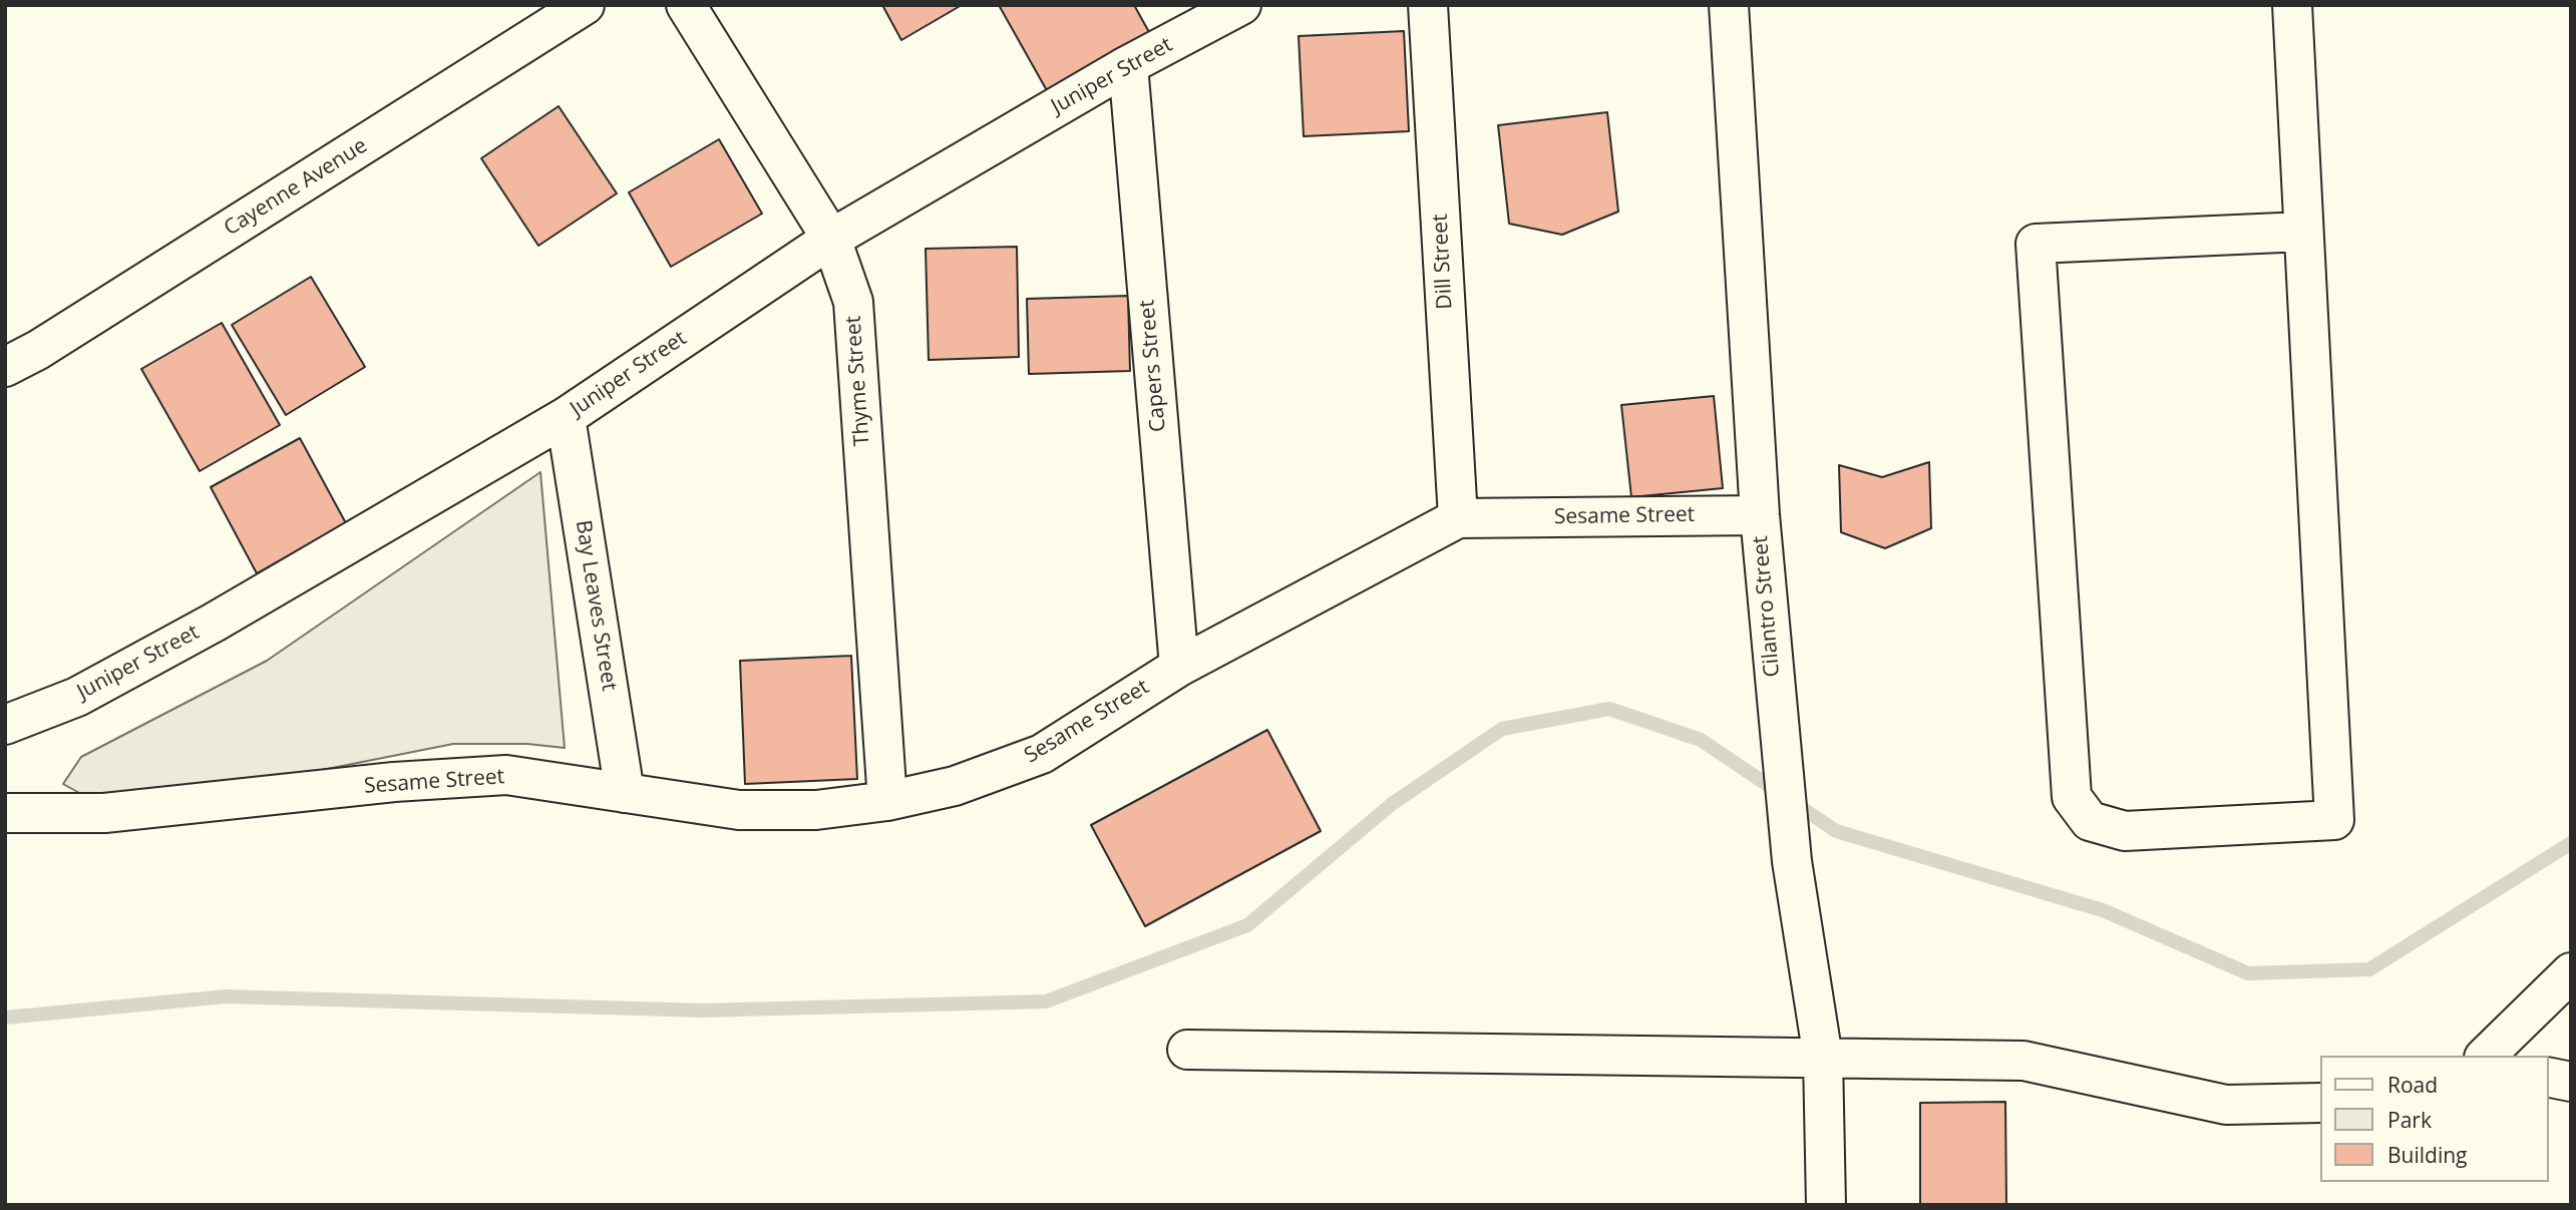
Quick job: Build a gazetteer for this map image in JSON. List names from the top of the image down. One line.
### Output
{"streets":{"street":["Juniper Street","Cayenne Avenue","Dill Street","Capers Street","Thyme Street","Sesame Street","Bay Leaves Street","Cilantro Street"]},"crossings":[["Juniper Street","Capers Street"],["Juniper Street","Thyme Street"],["Juniper Street","Bay Leaves Street"],["Dill Street","Sesame Street"],["Capers Street","Sesame Street"],["Thyme Street","Sesame Street"],["Sesame Street","Bay Leaves Street"],["Sesame Street","Cilantro Street"]],"legend":["Road","Park","Building"]}
